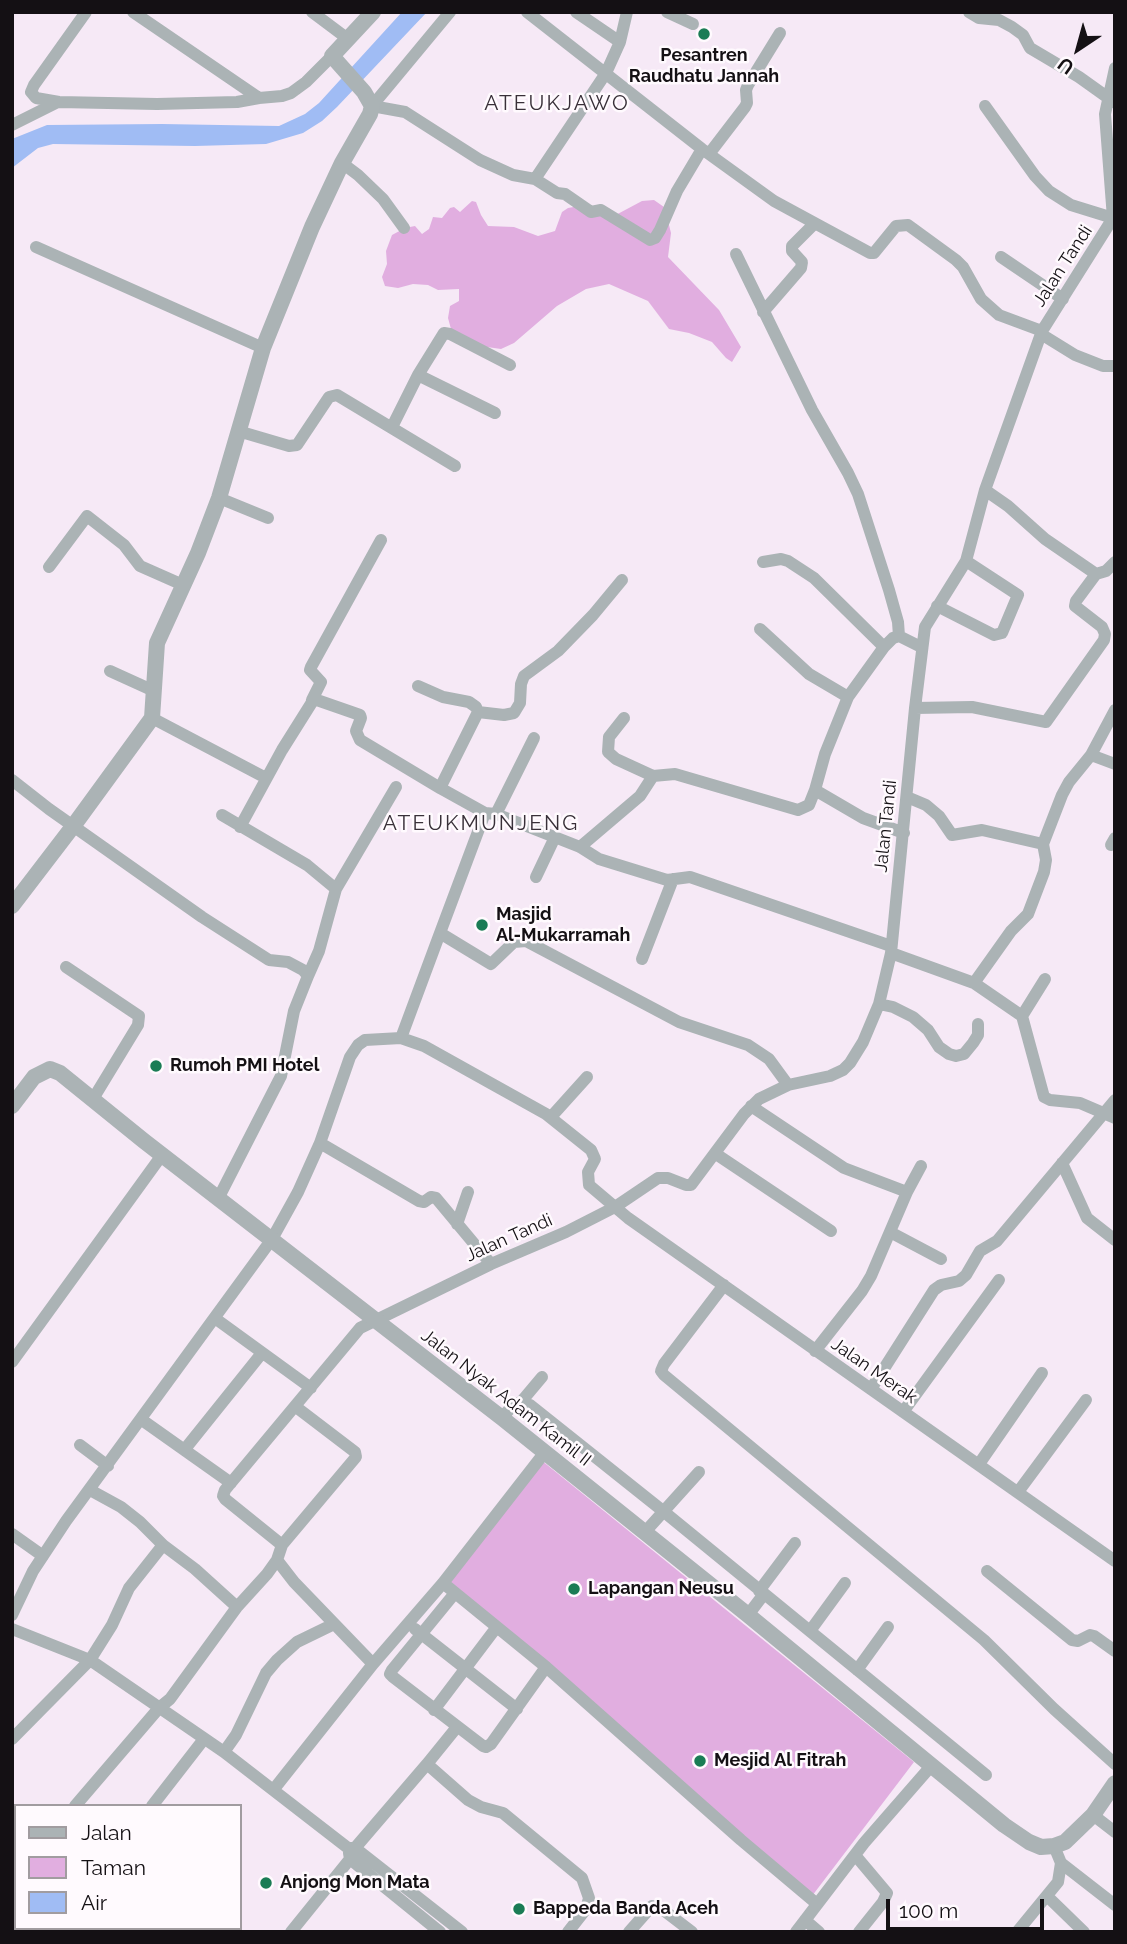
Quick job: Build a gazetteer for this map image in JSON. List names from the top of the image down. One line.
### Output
{"streets":{"street":["Jalan Tandi","Jalan Merak","Jalan Nyak Adam Kamil II"]},"crossings":[["Jalan Tandi","Jalan Merak"],["Jalan Tandi","Jalan Nyak Adam Kamil II"]],"districts":["ATEUKJAWO","ATEUKMUNJENG"],"places":["Pesantren Raudhatu Jannah","Masjid Al-Mukarramah","Rumoh PMI Hotel","Lapangan Neusu","Mesjid Al Fitrah","Anjong Mon Mata","Bappeda Banda Aceh"],"legend":["Jalan","Taman","Air"],"scale_bar":"100 m","north":"bottom left"}
